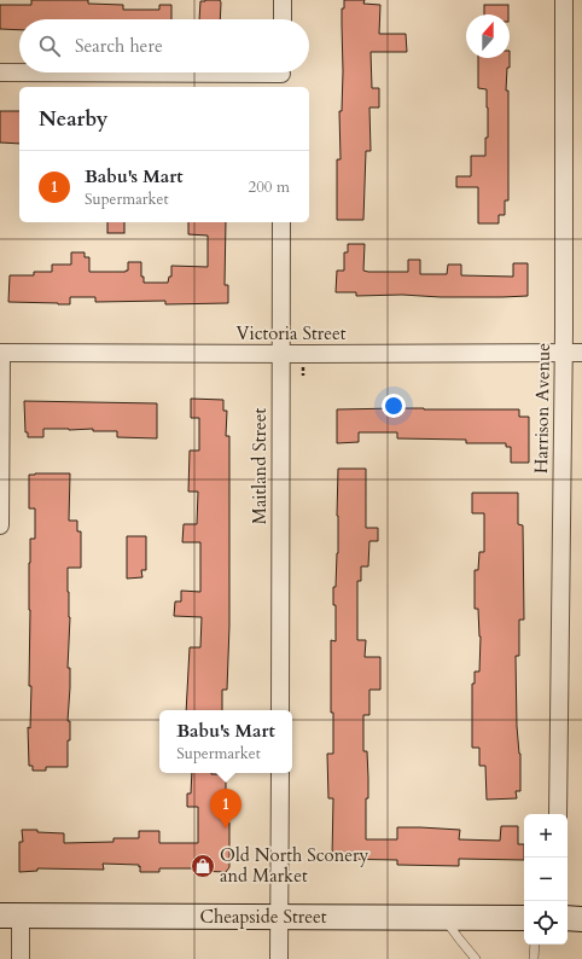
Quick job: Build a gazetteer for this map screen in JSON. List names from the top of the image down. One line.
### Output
{"streets":{"street":["Victoria Street","Harrison Avenue","Maitland Street","Cheapside Street"]},"crossings":[["Victoria Street","Harrison Avenue"],["Victoria Street","Maitland Street"]],"places":{"shop":["Old North Sconery and Market"]},"north":"top","page":{"search":"Search here","heading":"Nearby","list":[{"mark":"1","name":"Babu's Mart","note":"Supermarket","value":"200 m"}],"popup":["Babu's Mart","Supermarket"],"pins":"1","map_buttons":["+","−"]}}
